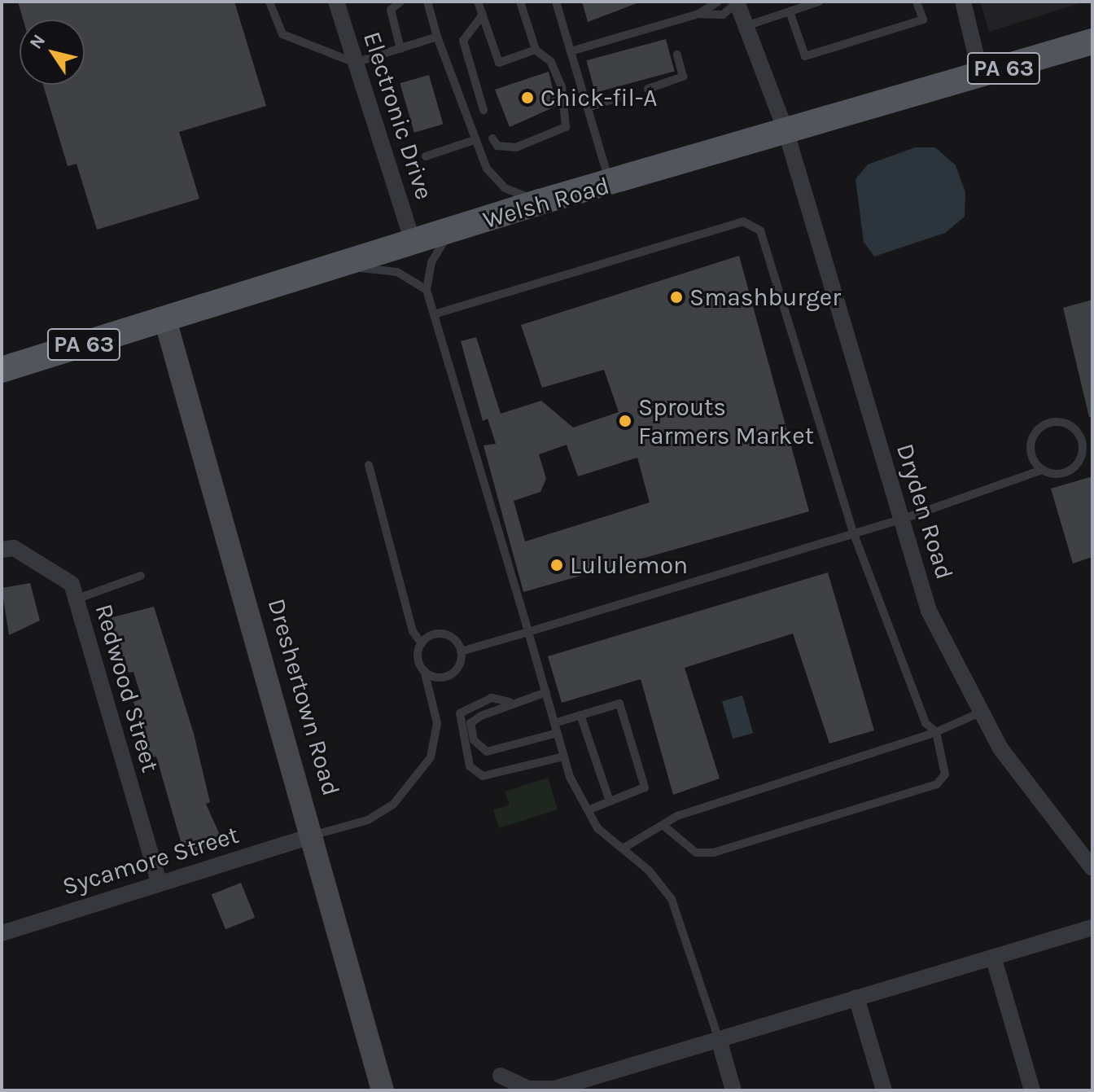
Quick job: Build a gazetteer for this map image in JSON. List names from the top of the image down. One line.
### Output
{"streets":{"main road":["PA 63","Welsh Road","Dreshertown Road"],"street":["Electronic Drive","Dryden Road","Redwood Street","Sycamore Street"]},"crossings":[["Electronic Drive","Welsh Road"],["Welsh Road","Dryden Road"],["Welsh Road","Dreshertown Road"],["Redwood Street","Sycamore Street"],["Dreshertown Road","Sycamore Street"]],"places":["Chick-fil-A","Smashburger","Sprouts Farmers Market","Lululemon"],"north":"top left"}
